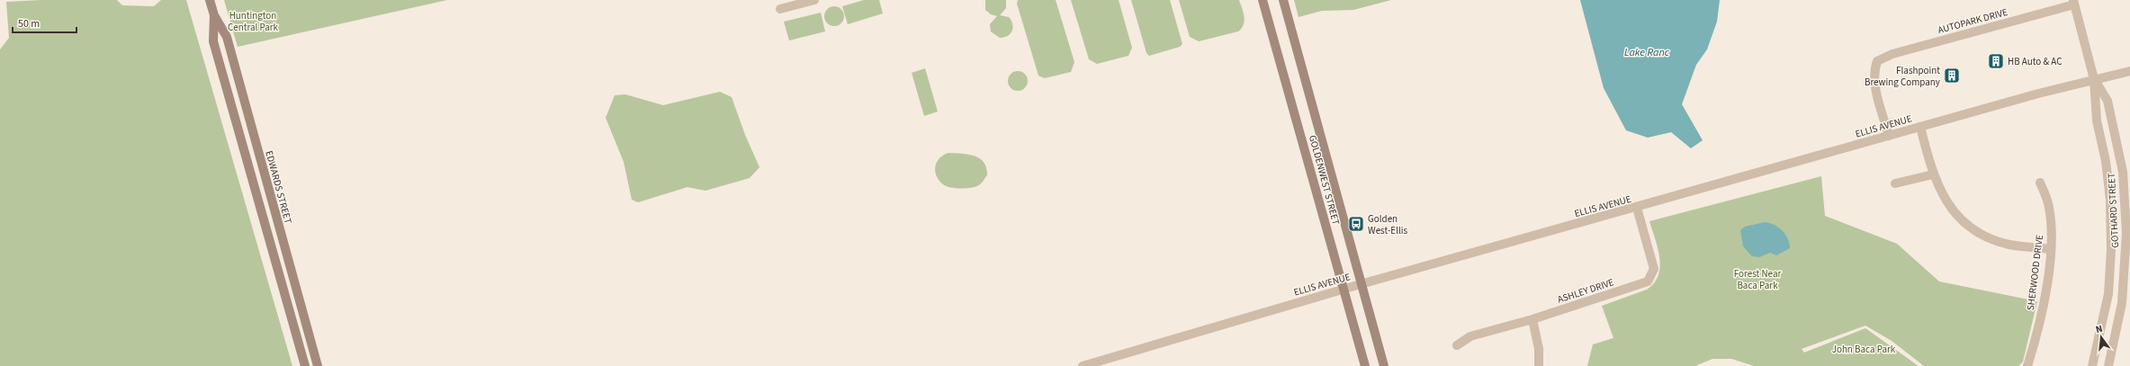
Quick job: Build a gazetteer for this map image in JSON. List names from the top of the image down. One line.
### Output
{"streets":{"main road":["GOLDENWEST STREET","EDWARDS STREET"],"street":["AUTOPARK DRIVE","ELLIS AVENUE","GOTHARD STREET","SHERWOOD DRIVE","ASHLEY DRIVE"]},"crossings":[["AUTOPARK DRIVE","ELLIS AVENUE"],["AUTOPARK DRIVE","GOTHARD STREET"],["ELLIS AVENUE","GOLDENWEST STREET"],["ELLIS AVENUE","GOTHARD STREET"],["ELLIS AVENUE","ASHLEY DRIVE"]],"water":["Lake Ranc"],"parks":["Huntington Central Park","Forest Near Baca Park","John Baca Park"],"places":{"building":["HB Auto & AC","Flashpoint Brewing Company"],"bus stop":["Golden West-Ellis"]},"scale_bar":"50 m","north":"top"}
